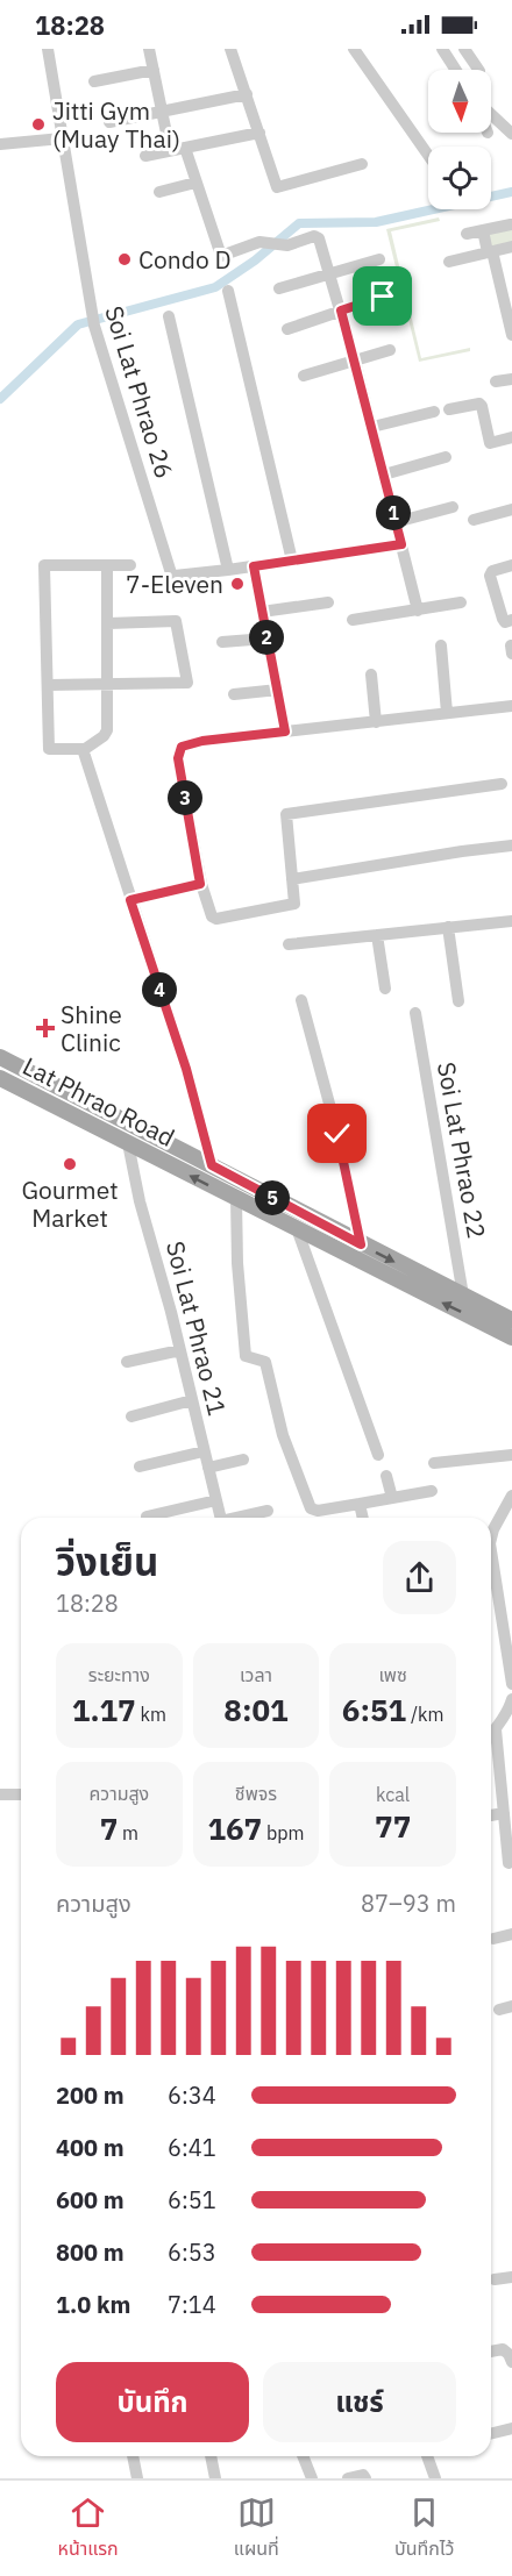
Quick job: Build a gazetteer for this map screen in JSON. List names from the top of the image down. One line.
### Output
{"streets":{"main road":["Lat Phrao Road"],"street":["Soi Lat Phrao 26","Soi Lat Phrao 22","Soi Lat Phrao 21"]},"crossings":[["Lat Phrao Road","Soi Lat Phrao 22"],["Lat Phrao Road","Soi Lat Phrao 21"]],"places":{"other":["Jitti Gym (Muay Thai)","Condo D","7-Eleven","Gourmet Market"],"health":["Shine Clinic"]},"north":"bottom","page":{"status":"18:28","pins":["1","2","3","4","5"],"heading":["วิ่งเย็น","18:28"],"stats":[["ระยะทาง","1.17 km"],["เวลา","8:01"],["เพซ","6:51 /km"],["ความสูง","7 m"],["ชีพจร","167 bpm"],["kcal","77"]],"chart":["ความสูง","87–93 m"],"list":[{"name":"200 m","note":"6:34"},{"name":"400 m","note":"6:41"},{"name":"600 m","note":"6:51"},{"name":"800 m","note":"6:53"},{"name":"1.0 km","note":"7:14"}],"buttons":["บันทึก","แชร์"],"tabs":["หน้าแรก","แผนที่","บันทึกไว้"]}}
